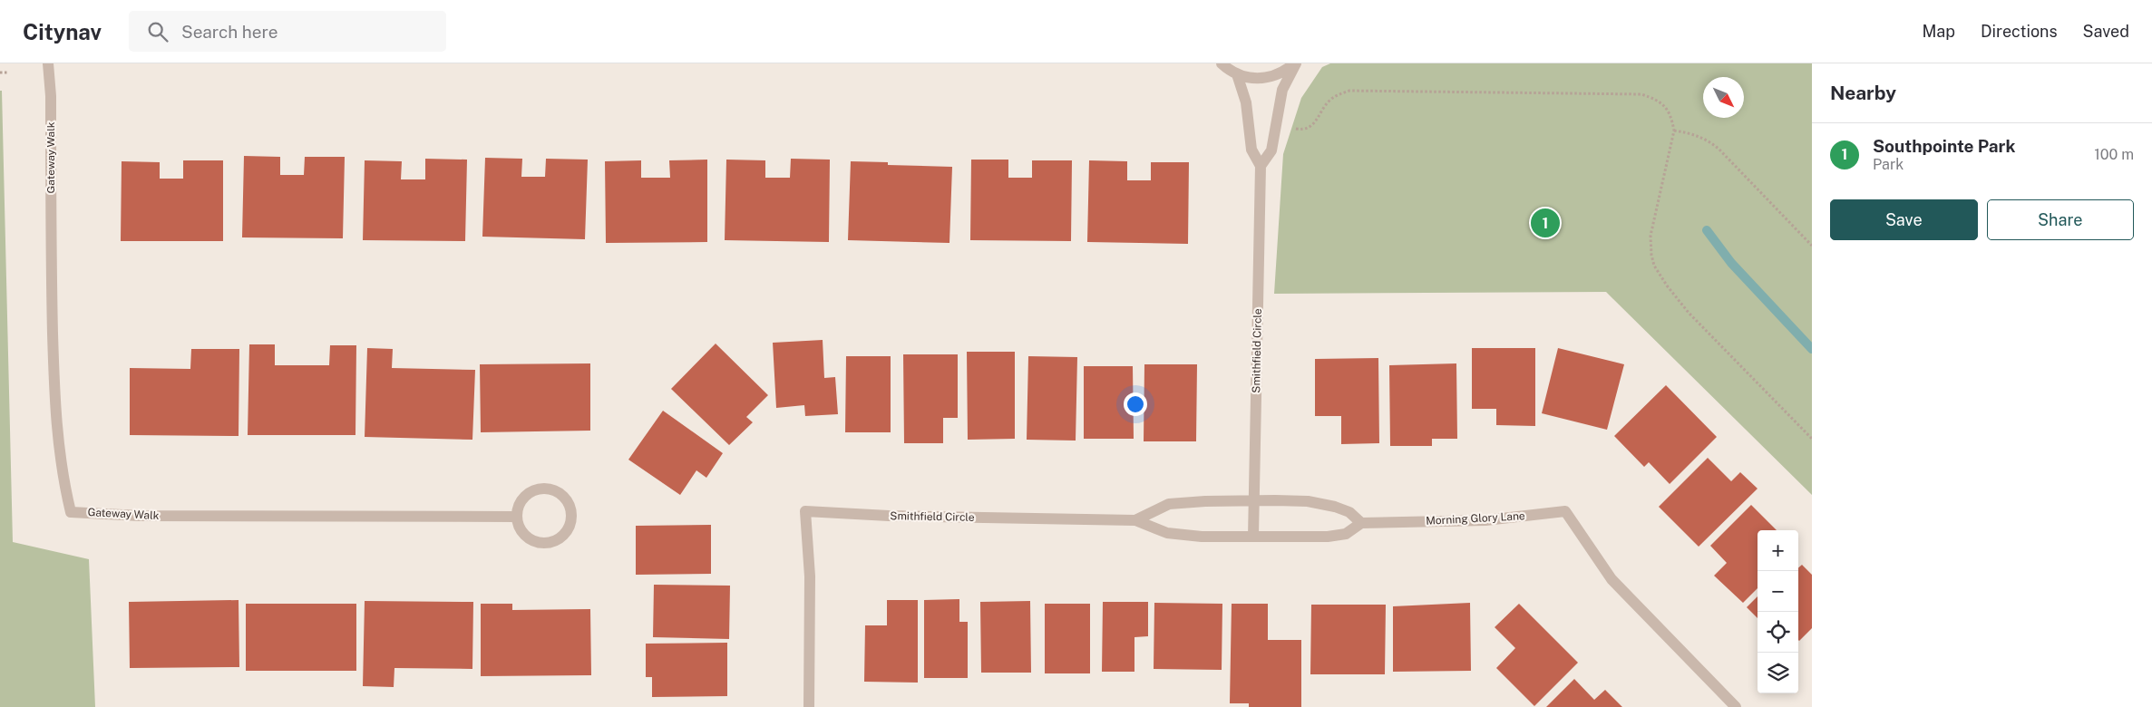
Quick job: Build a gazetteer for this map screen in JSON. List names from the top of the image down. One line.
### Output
{"streets":{"street":["Gateway Walk","Smithfield Circle","Morning Glory Lane"]},"crossings":[["Smithfield Circle","Morning Glory Lane"]],"north":"bottom right","page":{"header":"Citynav","search":"Search here","nav":["Map","Directions","Saved"],"heading":"Nearby","list":[{"mark":"1","name":"Southpointe Park","note":"Park","value":"100 m"}],"buttons":["Save","Share"],"pins":"1","map_buttons":["+","−"]}}
